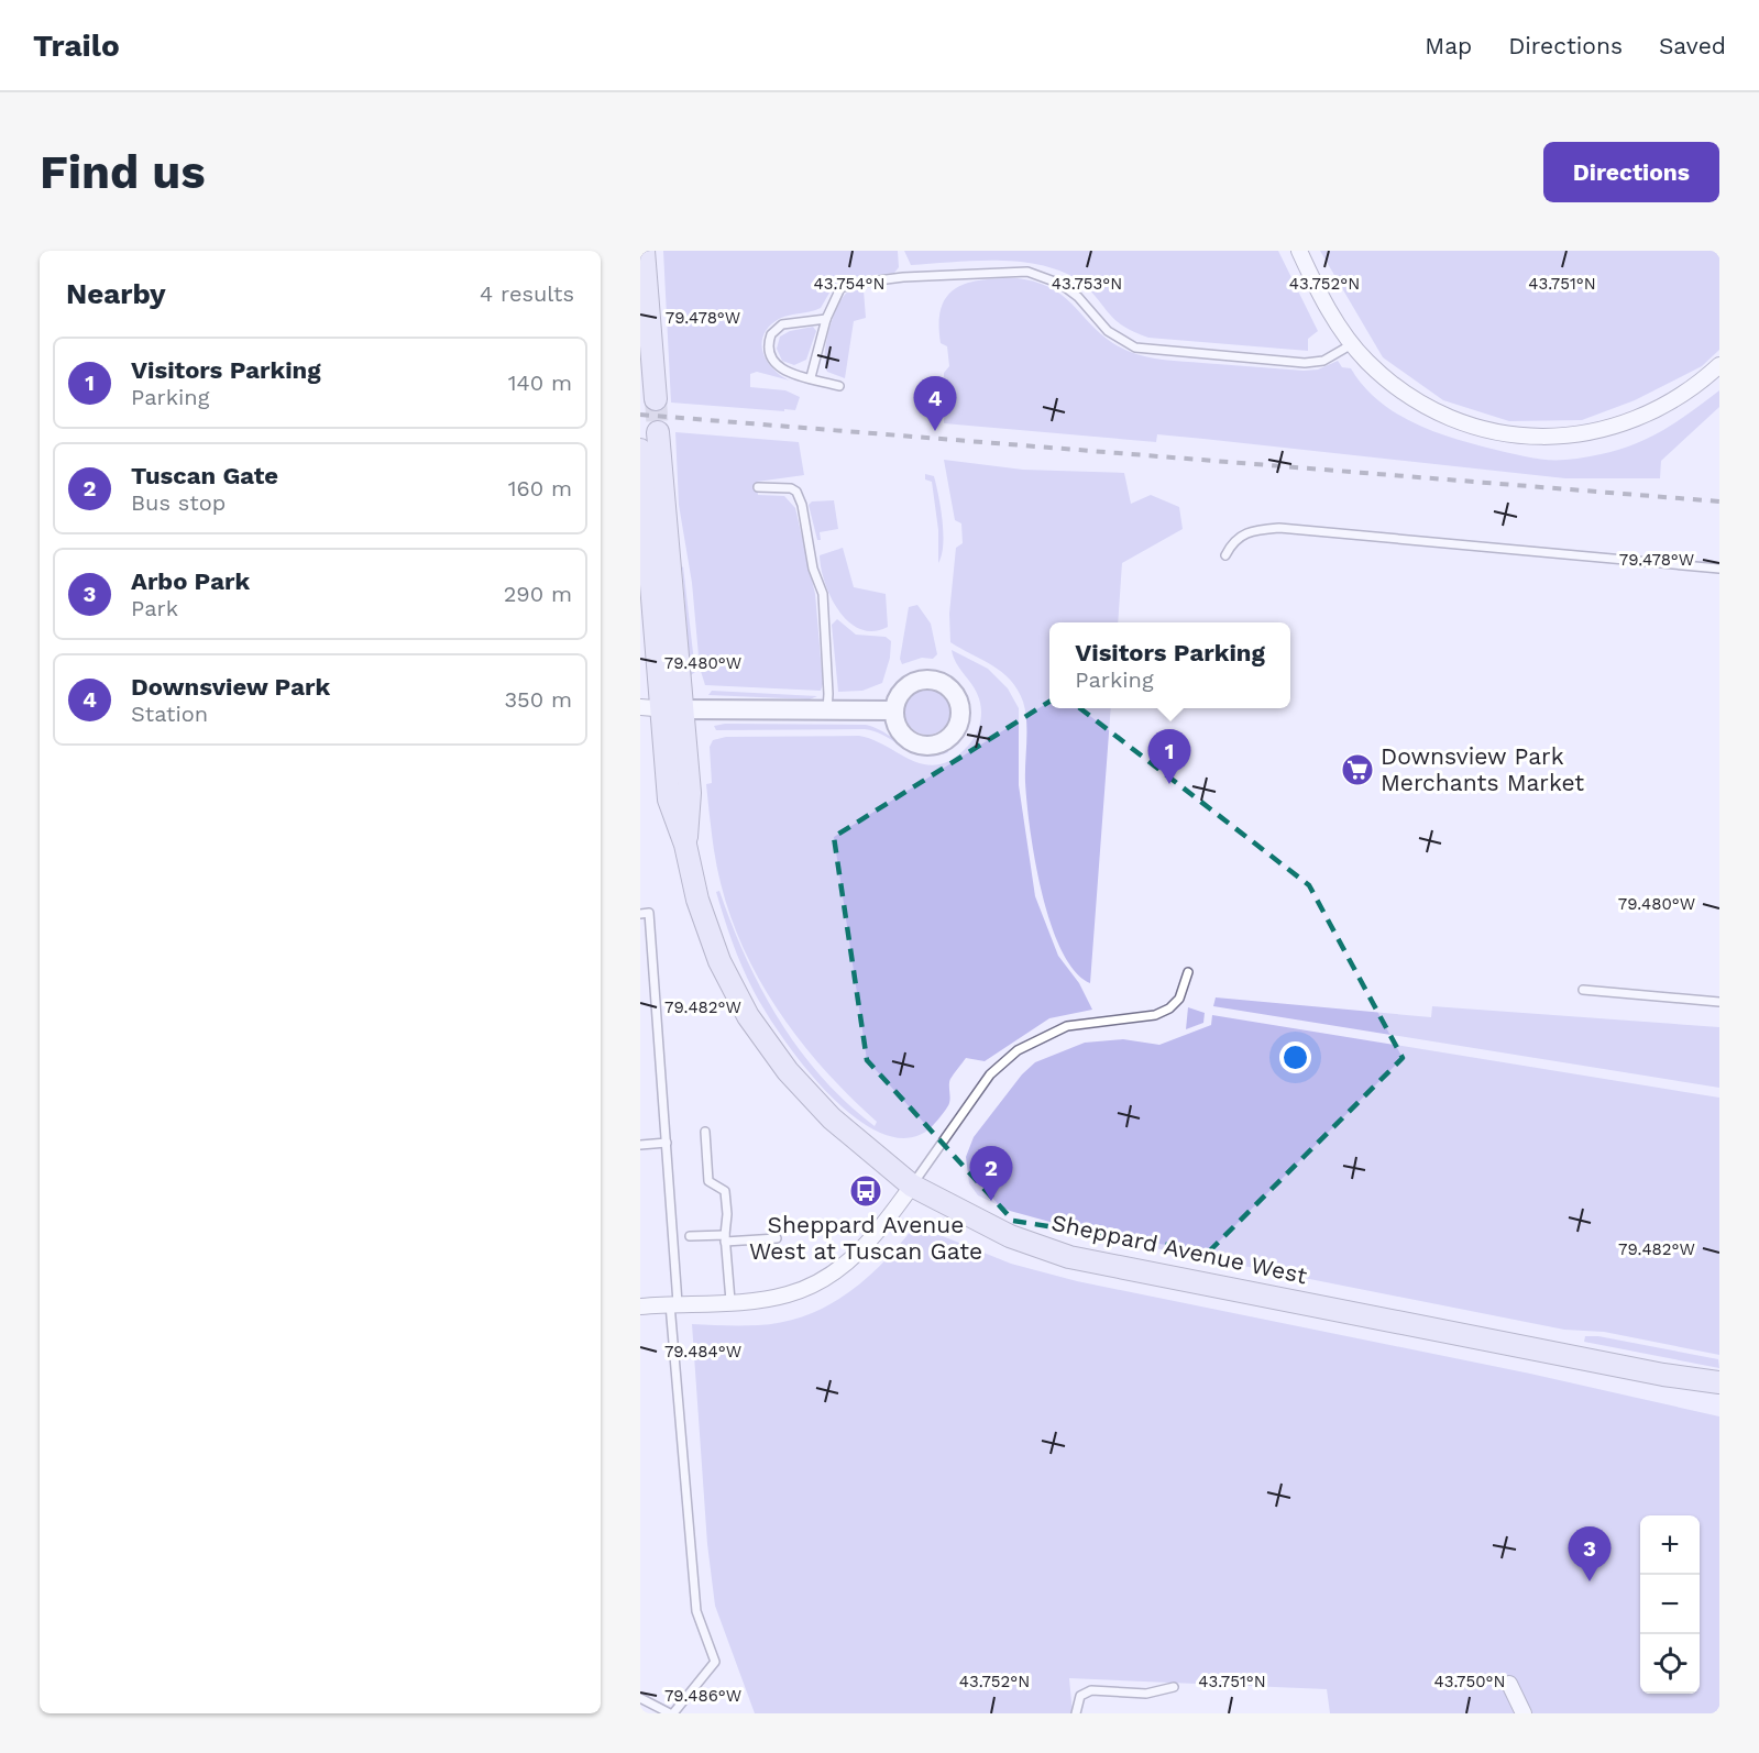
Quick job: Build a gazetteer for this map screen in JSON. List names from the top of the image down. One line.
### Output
{"streets":{"main road":["Sheppard Avenue West"]},"places":{"supermarket":["Downsview Park Merchants Market"],"bus stop":["Sheppard Avenue West at Tuscan Gate"]},"page":{"header":"Trailo","nav":["Map","Directions","Saved"],"buttons":"Directions","title":"Find us","heading":["Nearby","4 results"],"list":[{"mark":"1","name":"Visitors Parking","note":"Parking","value":"140 m"},{"mark":"2","name":"Tuscan Gate","note":"Bus stop","value":"160 m"},{"mark":"3","name":"Arbo Park","note":"Park","value":"290 m"},{"mark":"4","name":"Downsview Park","note":"Station","value":"350 m"}],"pins":["4","1","2","3"],"popup":["Visitors Parking","Parking"],"map_buttons":["+","−"]},"coordinates":["43.754°N","43.753°N","43.752°N","43.751°N","79.478°W","79.480°W","79.482°W","79.484°W","43.750°N","79.486°W"]}
